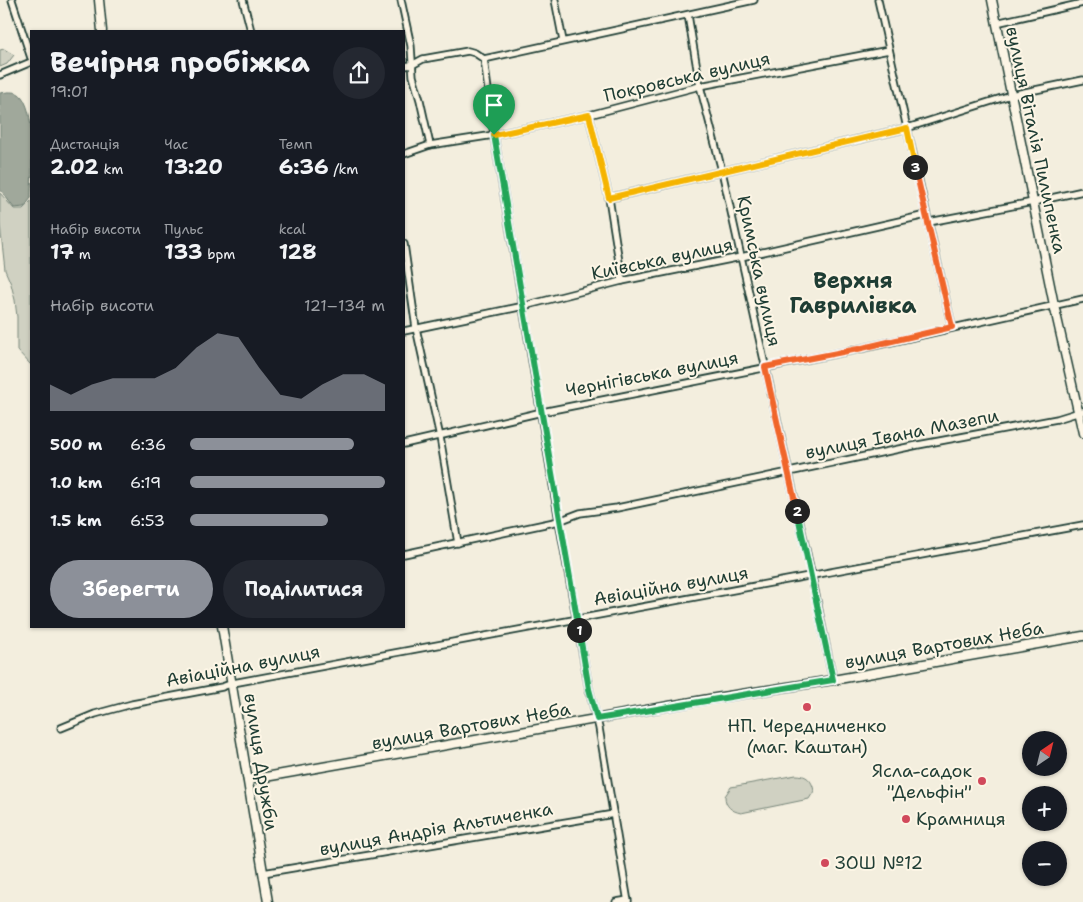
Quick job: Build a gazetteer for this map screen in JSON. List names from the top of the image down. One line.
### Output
{"streets":{"street":["Покровська вулиця","вулиця Віталія Пилипенка","Київська вулиця","Кримська вулиця","Чернігівська вулиця","вулиця Івана Мазепи","Авіаційна вулиця","вулиця Вартових Неба","вулиця Дружби","вулиця Андрія Альтиченка"]},"crossings":[["Покровська вулиця","Кримська вулиця"],["вулиця Віталія Пилипенка","Чернігівська вулиця"],["вулиця Віталія Пилипенка","вулиця Івана Мазепи"],["Київська вулиця","Кримська вулиця"],["Кримська вулиця","Чернігівська вулиця"],["Кримська вулиця","вулиця Івана Мазепи"],["Кримська вулиця","Авіаційна вулиця"],["Кримська вулиця","вулиця Вартових Неба"],["Авіаційна вулиця","вулиця Дружби"],["вулиця Вартових Неба","вулиця Дружби"],["вулиця Дружби","вулиця Андрія Альтиченка"]],"districts":["Верхня Гаврилівка"],"places":["НП. Чередниченко (маг. Каштан)","Ясла-садок \"Дельфін\"","Крамниця","ЗОШ №12"],"north":"top right","page":{"heading":["Вечірня пробіжка","19:01"],"stats":[["Дистанція","2.02 km"],["Час","13:20"],["Темп","6:36 /km"],["Набір висоти","17 m"],["Пульс","133 bpm"],["kcal","128"]],"pins":["3","2","1"],"chart":["Набір висоти","121–134 m"],"list":[{"name":"500 m","note":"6:36"},{"name":"1.0 km","note":"6:19"},{"name":"1.5 km","note":"6:53"}],"buttons":["Зберегти","Поділитися"],"map_buttons":["+","−"]}}
